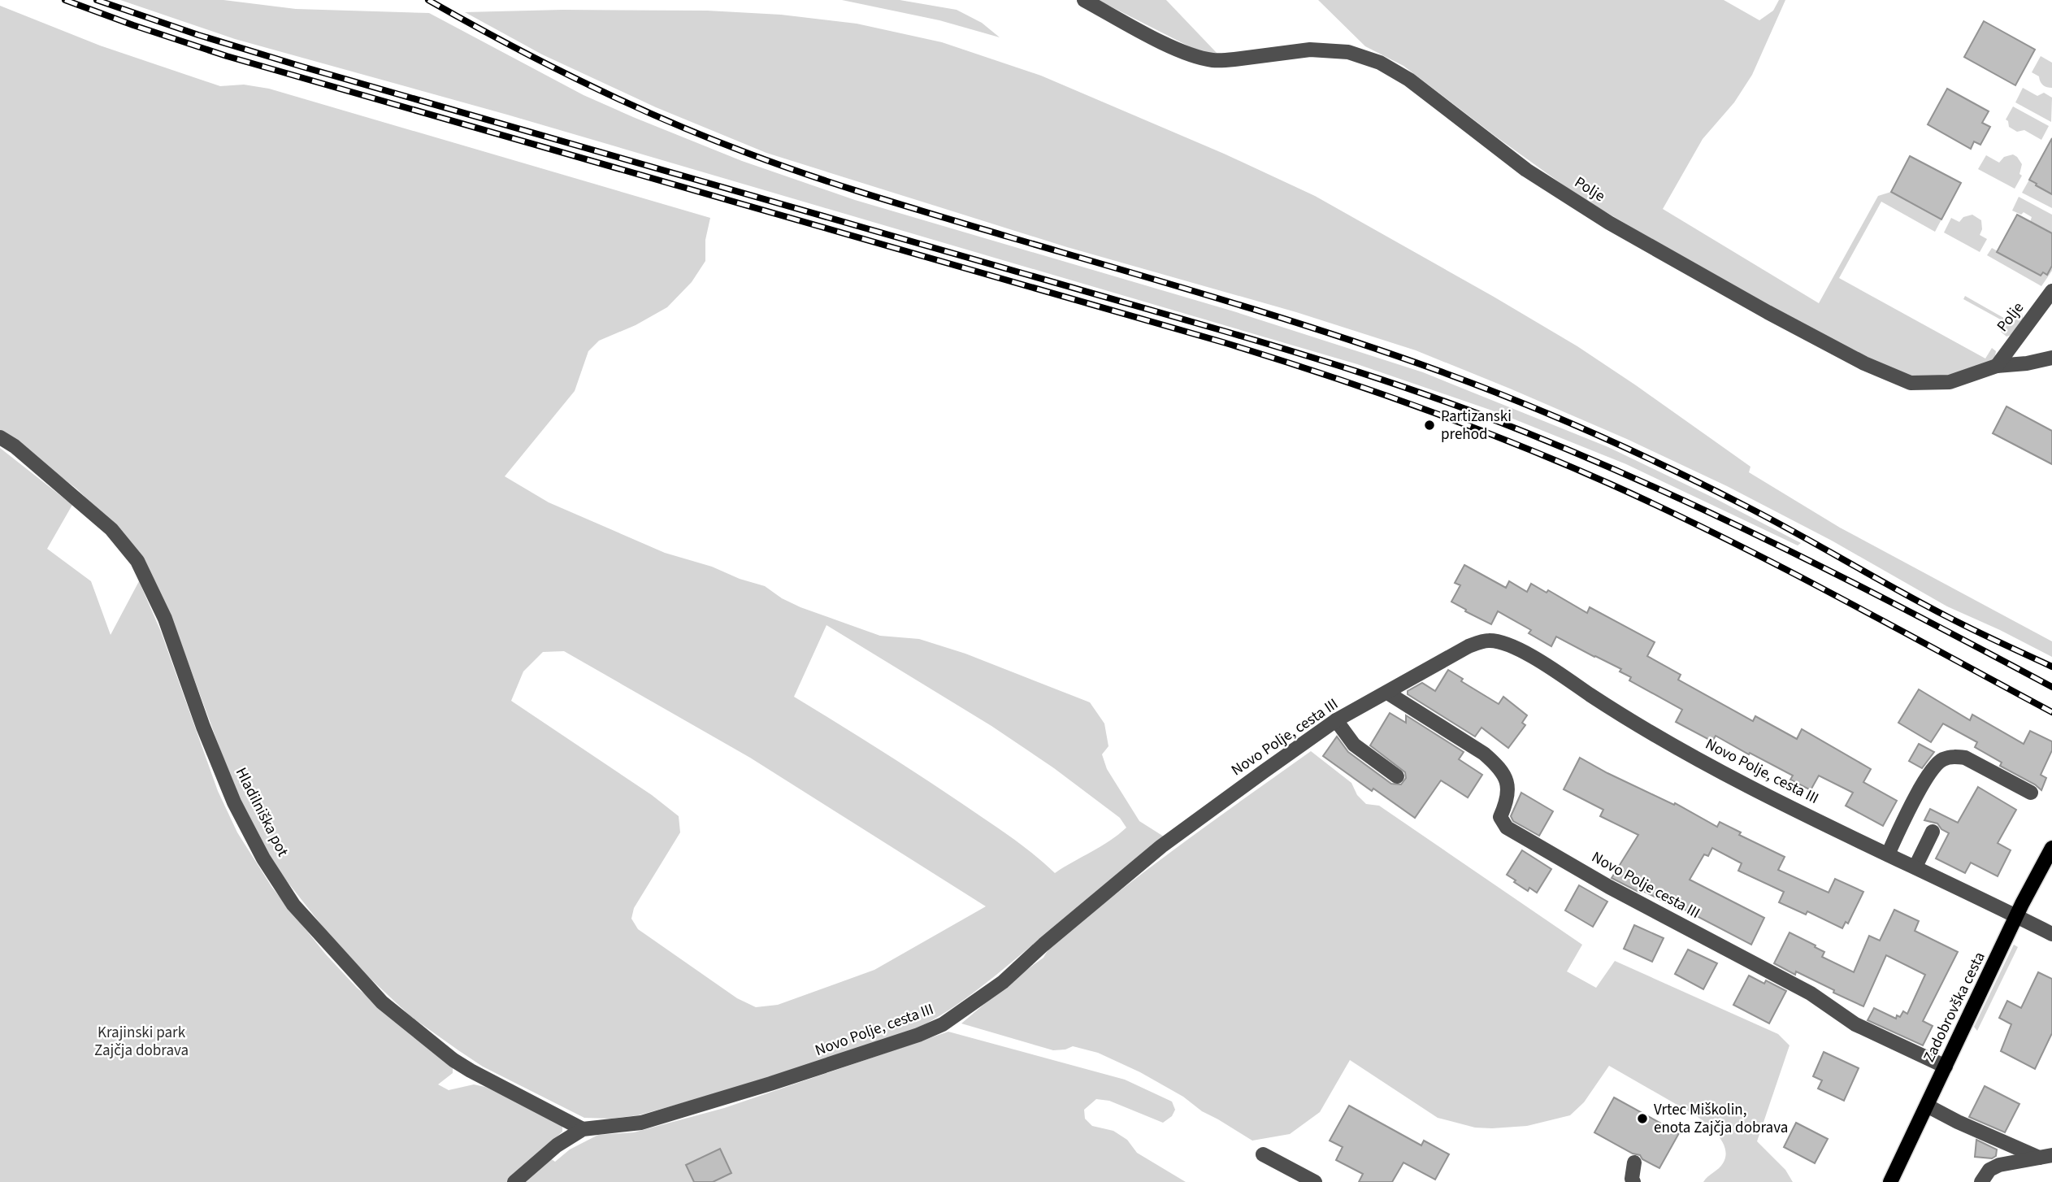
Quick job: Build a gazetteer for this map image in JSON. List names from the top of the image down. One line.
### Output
{"streets":{"main road":["Zadobrovška cesta"],"street":["Polje","Novo Polje, cesta III","Hladilniška pot","Novo Polje cesta III"]},"crossings":[["Novo Polje, cesta III","Hladilniška pot"],["Novo Polje, cesta III","Novo Polje cesta III"],["Novo Polje, cesta III","Zadobrovška cesta"],["Novo Polje cesta III","Zadobrovška cesta"]],"parks":["Krajinski park Zajčja dobrava"],"places":["Partizanski prehod","Vrtec Miškolin, enota Zajčja dobrava"]}
